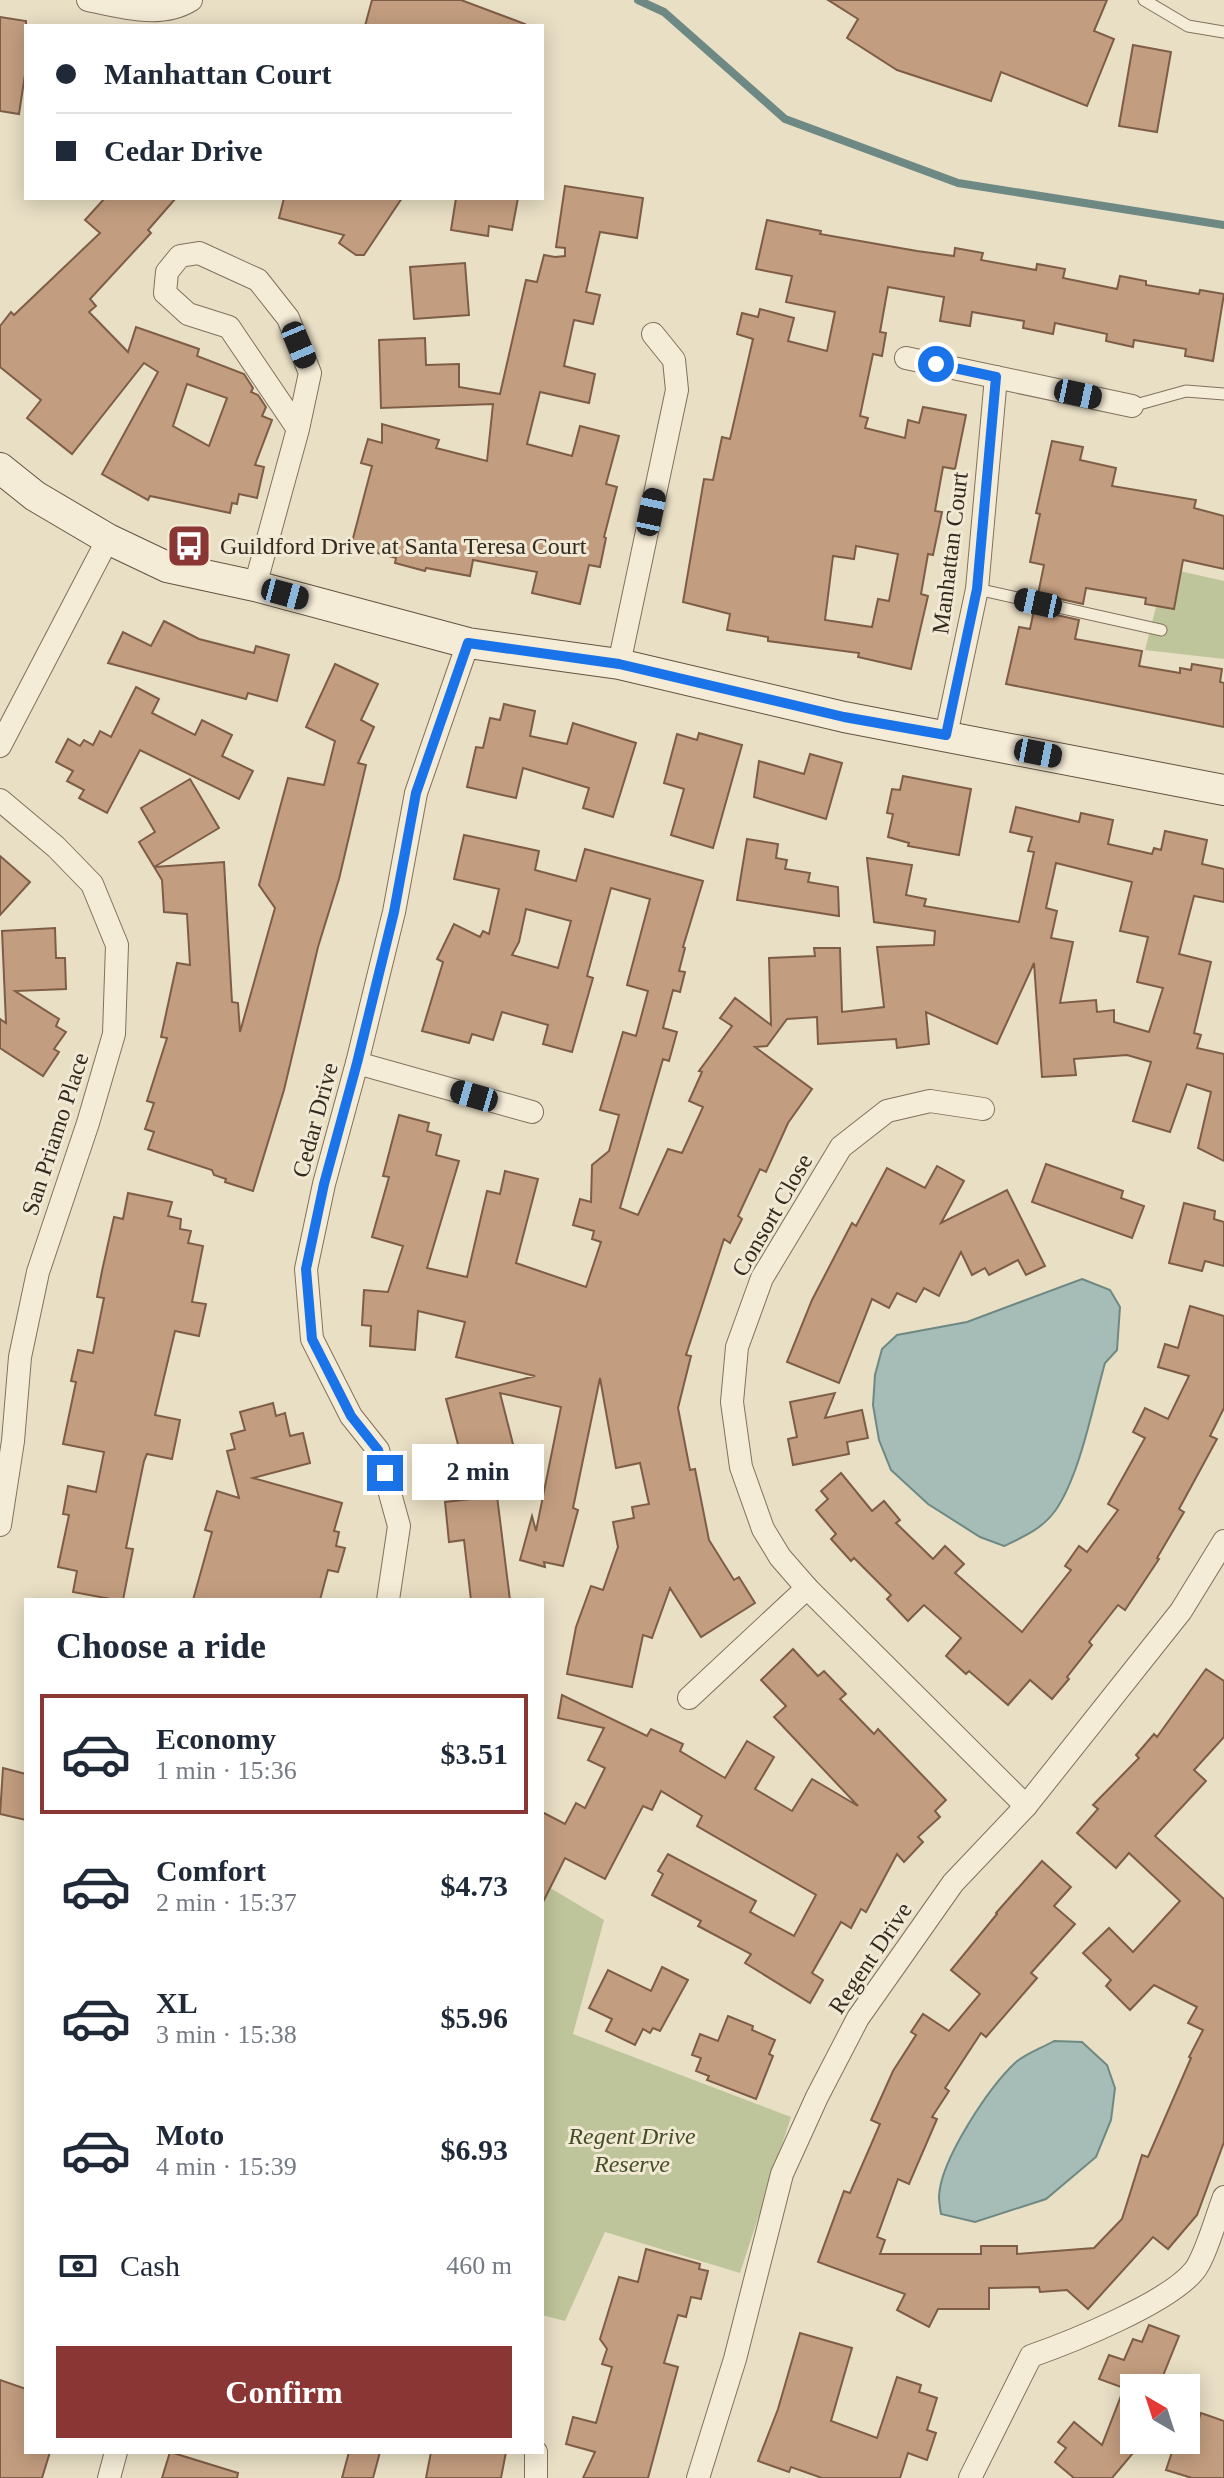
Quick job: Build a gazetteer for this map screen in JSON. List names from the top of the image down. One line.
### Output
{"streets":{"street":["Manhattan Court","Cedar Drive","San Priamo Place","Consort Close","Regent Drive"]},"crossings":[["Consort Close","Regent Drive"]],"parks":["Regent Drive Reserve"],"places":{"bus stop":["Guildford Drive at Santa Teresa Court"]},"north":"top left","page":{"banner":["Manhattan Court","Cedar Drive"],"bubble":"2 min","heading":"Choose a ride","list":[{"name":"Economy","note":"1 min · 15:36","value":"$3.51"},{"name":"Comfort","note":"2 min · 15:37","value":"$4.73"},{"name":"XL","note":"3 min · 15:38","value":"$5.96"},{"name":"Moto","note":"4 min · 15:39","value":"$6.93"}],"pay":["Cash","460 m"],"buttons":"Confirm"}}
